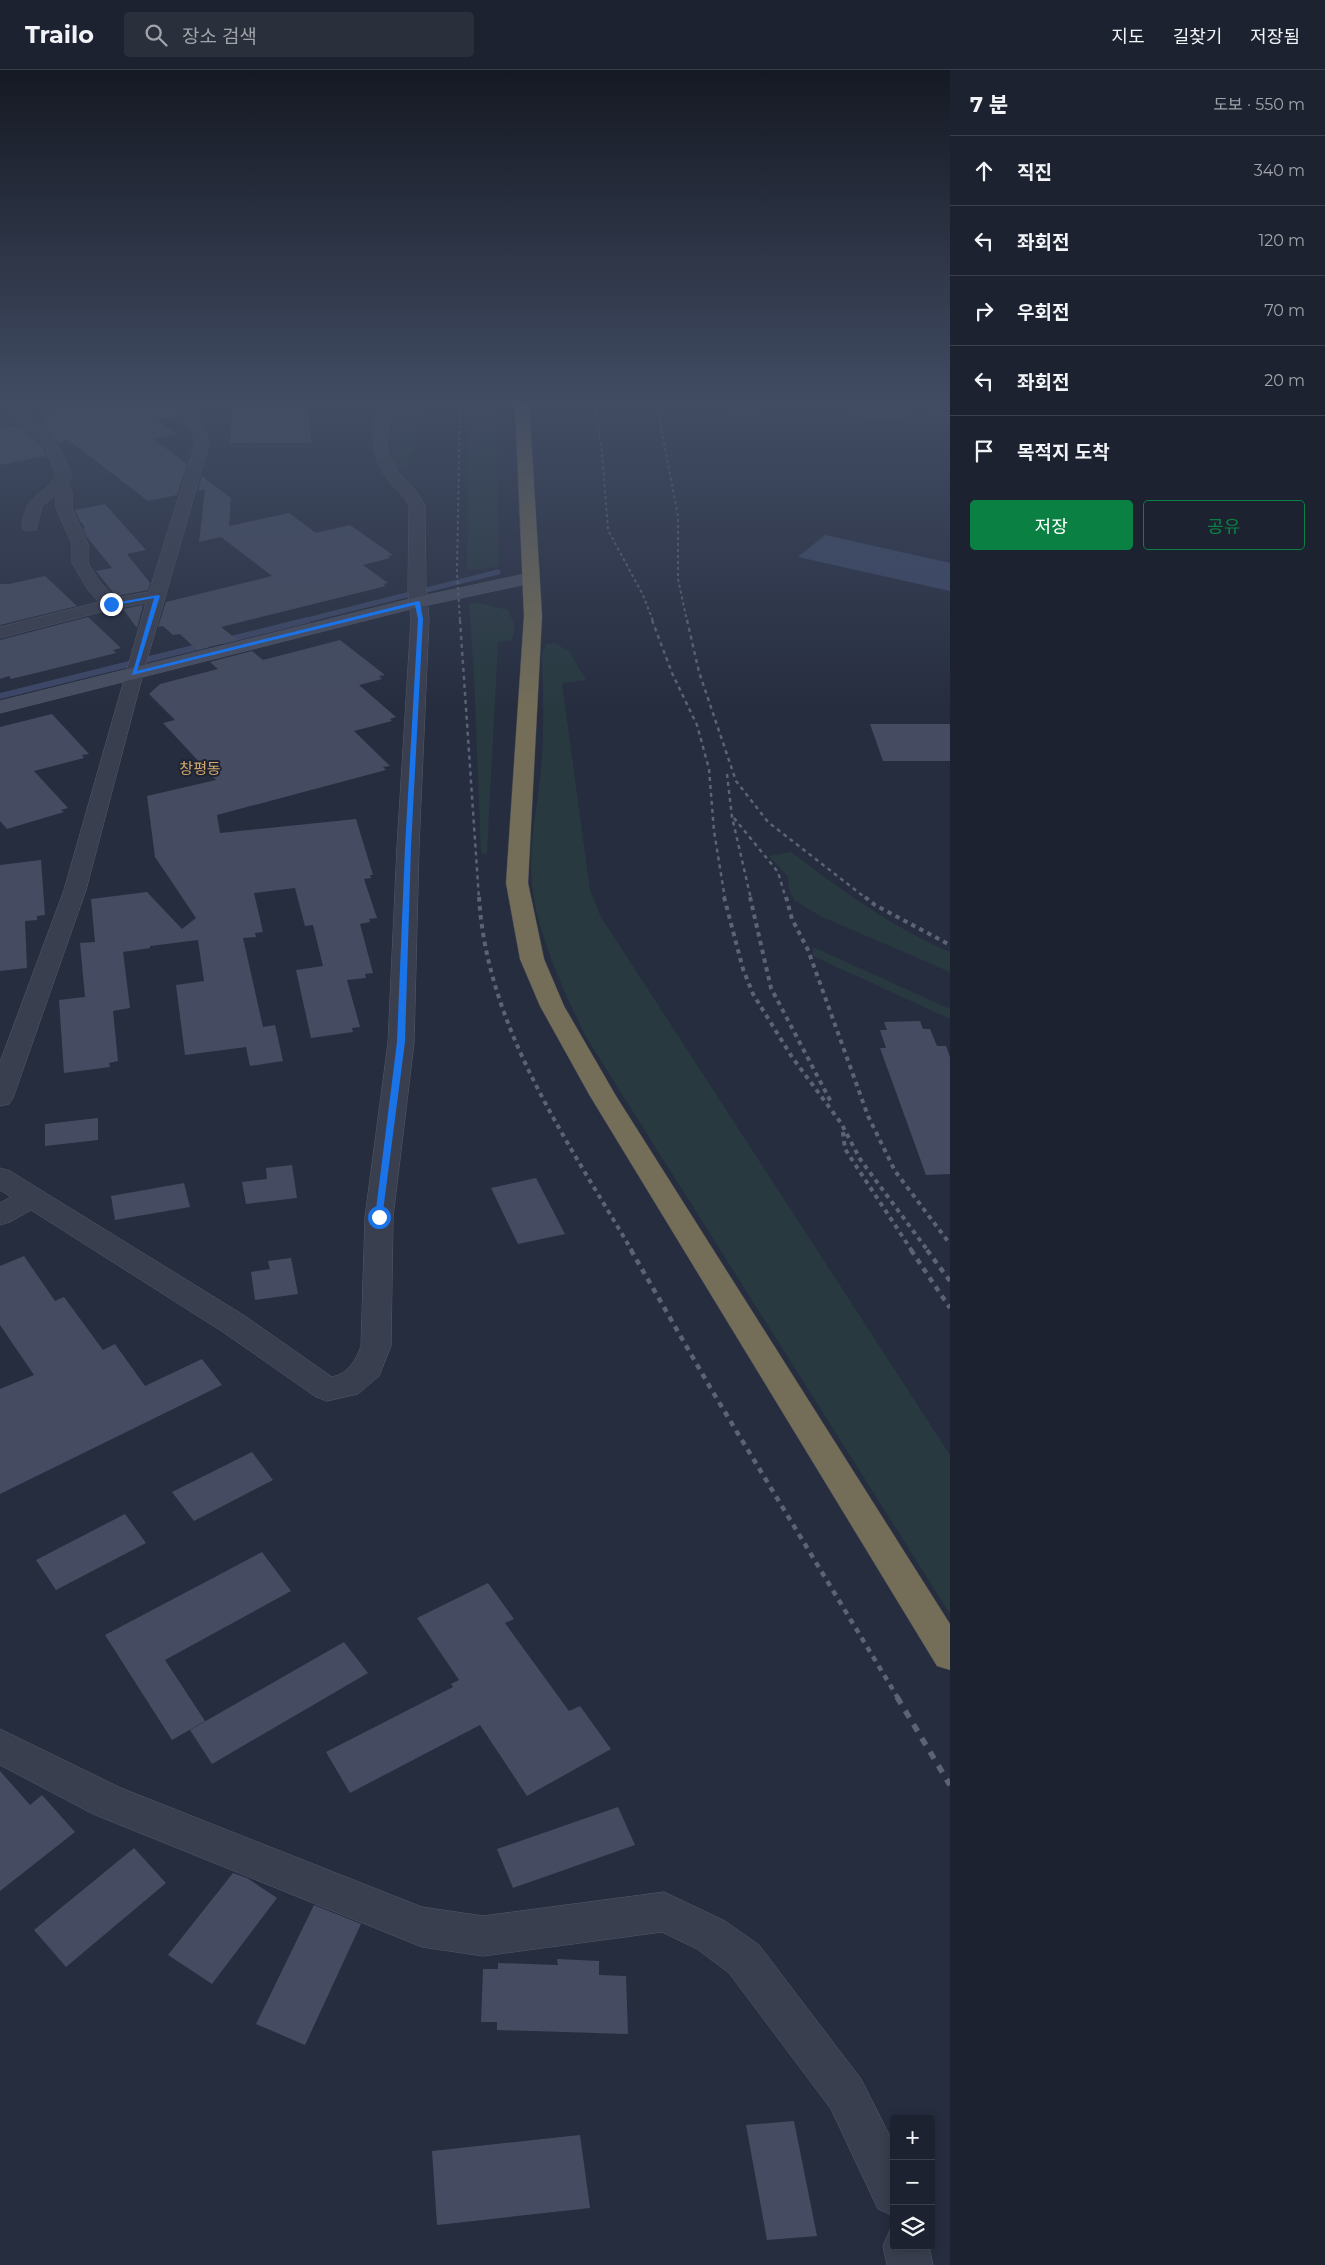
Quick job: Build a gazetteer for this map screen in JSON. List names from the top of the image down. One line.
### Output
{"districts":["창평동"],"page":{"header":"Trailo","search":"장소 검색","nav":["지도","길찾기","저장됨"],"heading":["7 분","도보 · 550 m"],"list":[["직진","340 m"],["좌회전","120 m"],["우회전","70 m"],["좌회전","20 m"],"목적지 도착"],"buttons":["저장","공유"],"map_buttons":["+","−"]}}
